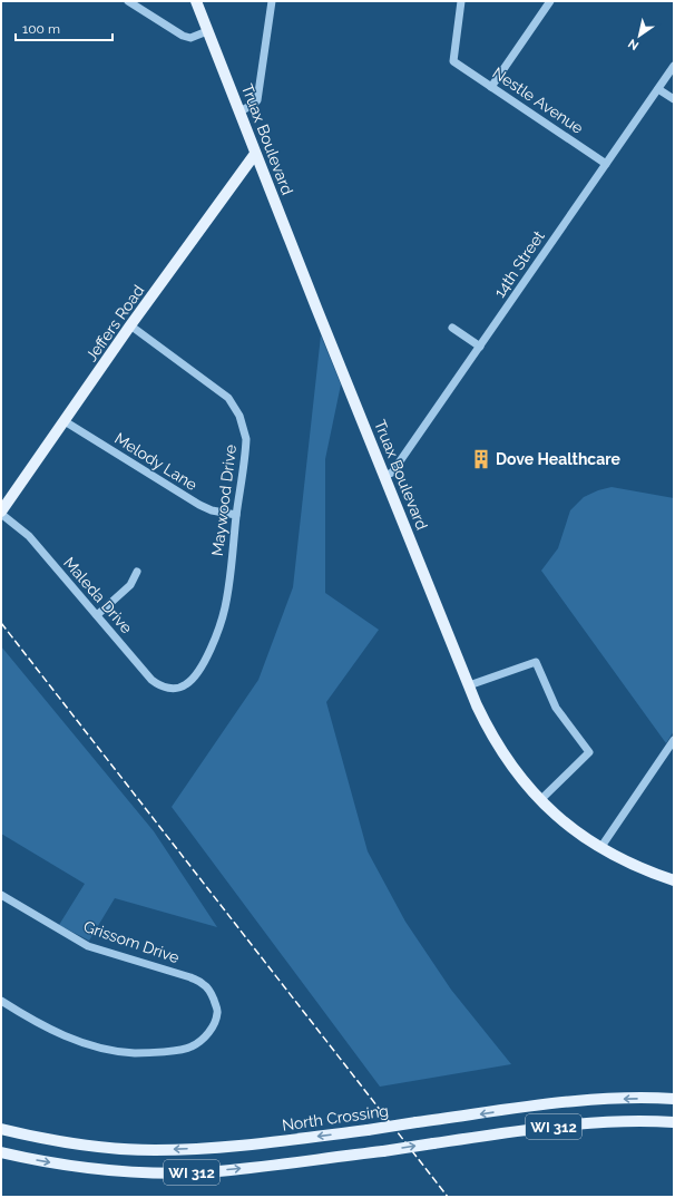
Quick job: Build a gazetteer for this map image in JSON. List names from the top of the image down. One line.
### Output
{"streets":{"main road":["Truax Boulevard","Jeffers Road","North Crossing","WI 312"],"street":["Nestle Avenue","14th Street","Melody Lane","Maywood Drive","Maleda Drive","Grissom Drive"]},"crossings":[["Nestle Avenue","14th Street"],["Truax Boulevard","14th Street"],["Truax Boulevard","Jeffers Road"],["Jeffers Road","Melody Lane"],["Jeffers Road","Maywood Drive"],["Jeffers Road","Maleda Drive"],["Melody Lane","Maywood Drive"],["Maywood Drive","Maleda Drive"]],"places":{"building":["Dove Healthcare"]},"scale_bar":"100 m","north":"bottom left"}
